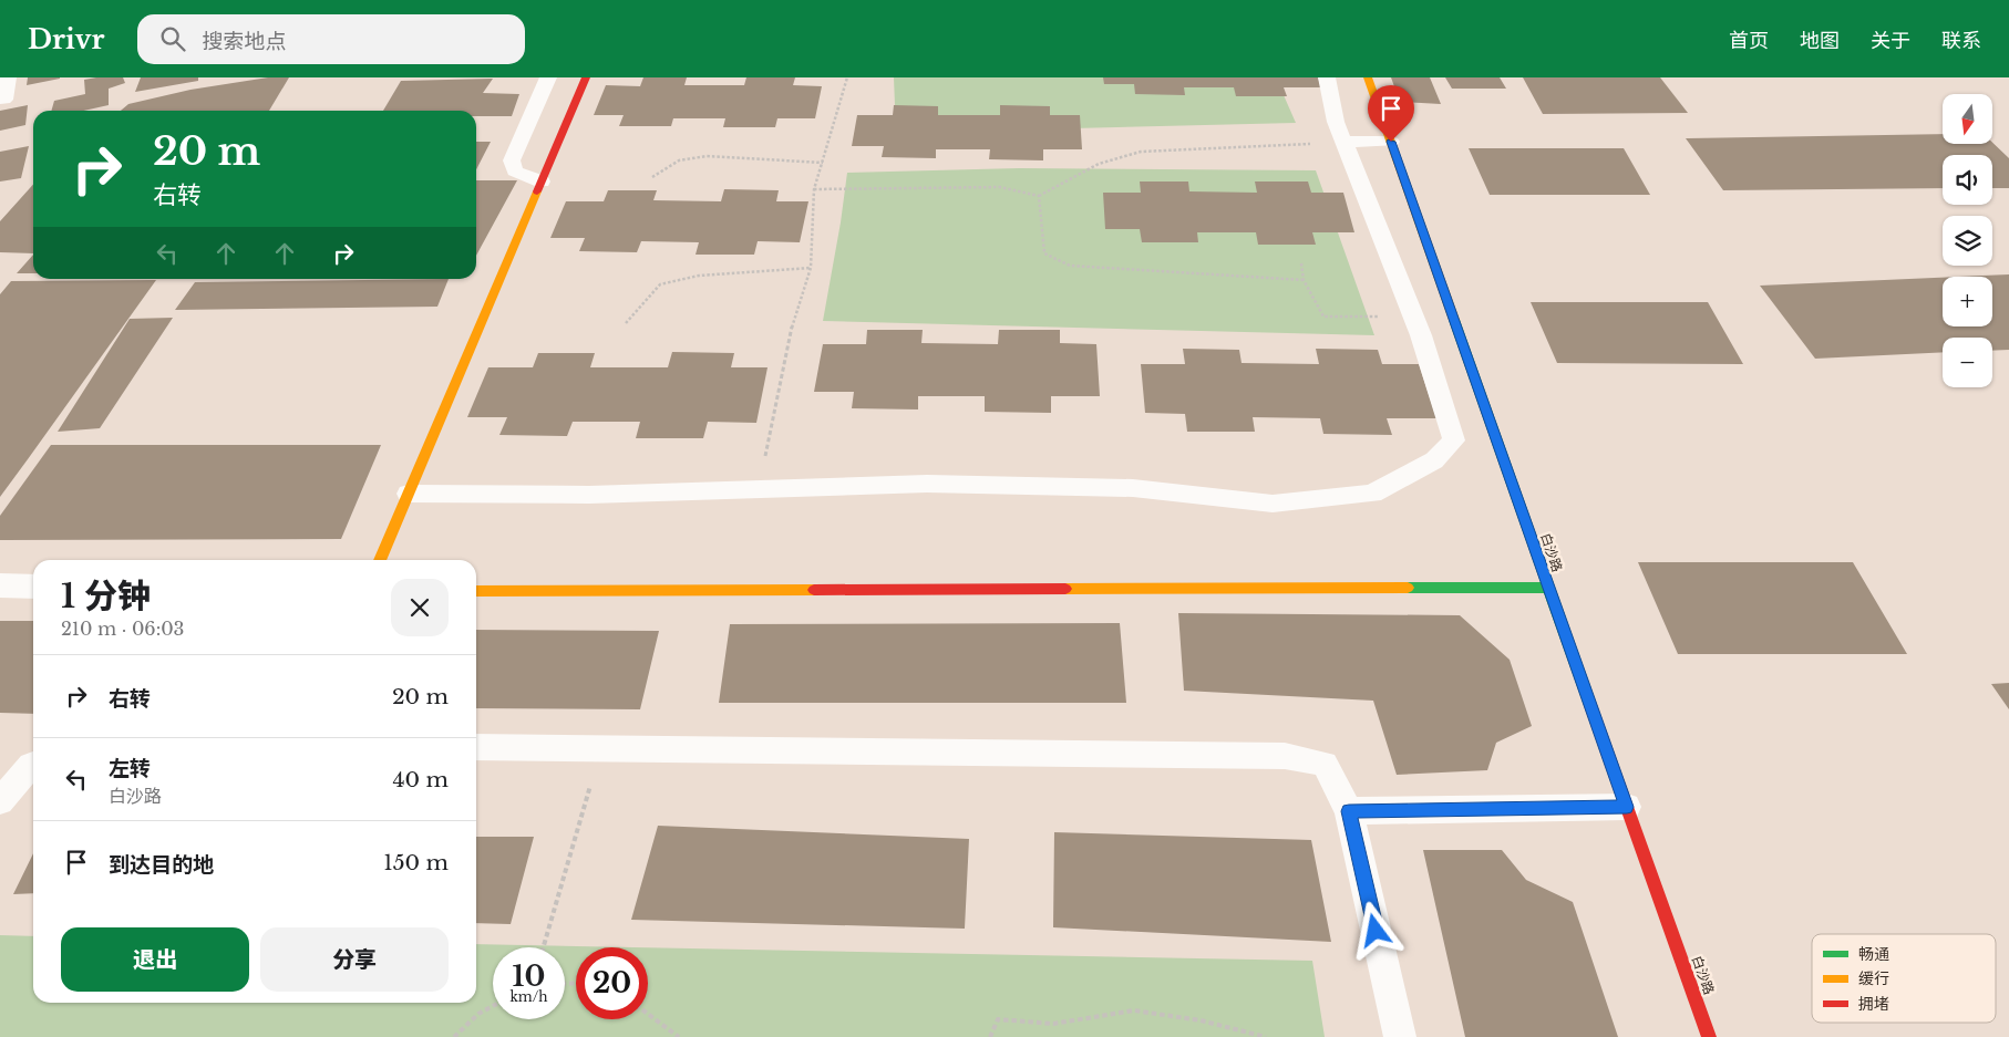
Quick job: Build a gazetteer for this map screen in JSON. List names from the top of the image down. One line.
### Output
{"streets":{"street":["白沙路"]},"legend":["畅通","缓行","拥堵"],"north":"bottom","page":{"header":"Drivr","search":"搜索地点","nav":["首页","地图","关于","联系"],"map_buttons":["+","−"],"turn":["20 m","右转"],"heading":["1 分钟","210 m · 06:03"],"list":[{"name":"右转","value":"20 m"},{"name":"左转","note":"白沙路","value":"40 m"},{"name":"到达目的地","value":"150 m"}],"buttons":["退出","分享"],"speed":"10 km/h","limit":"20"}}
